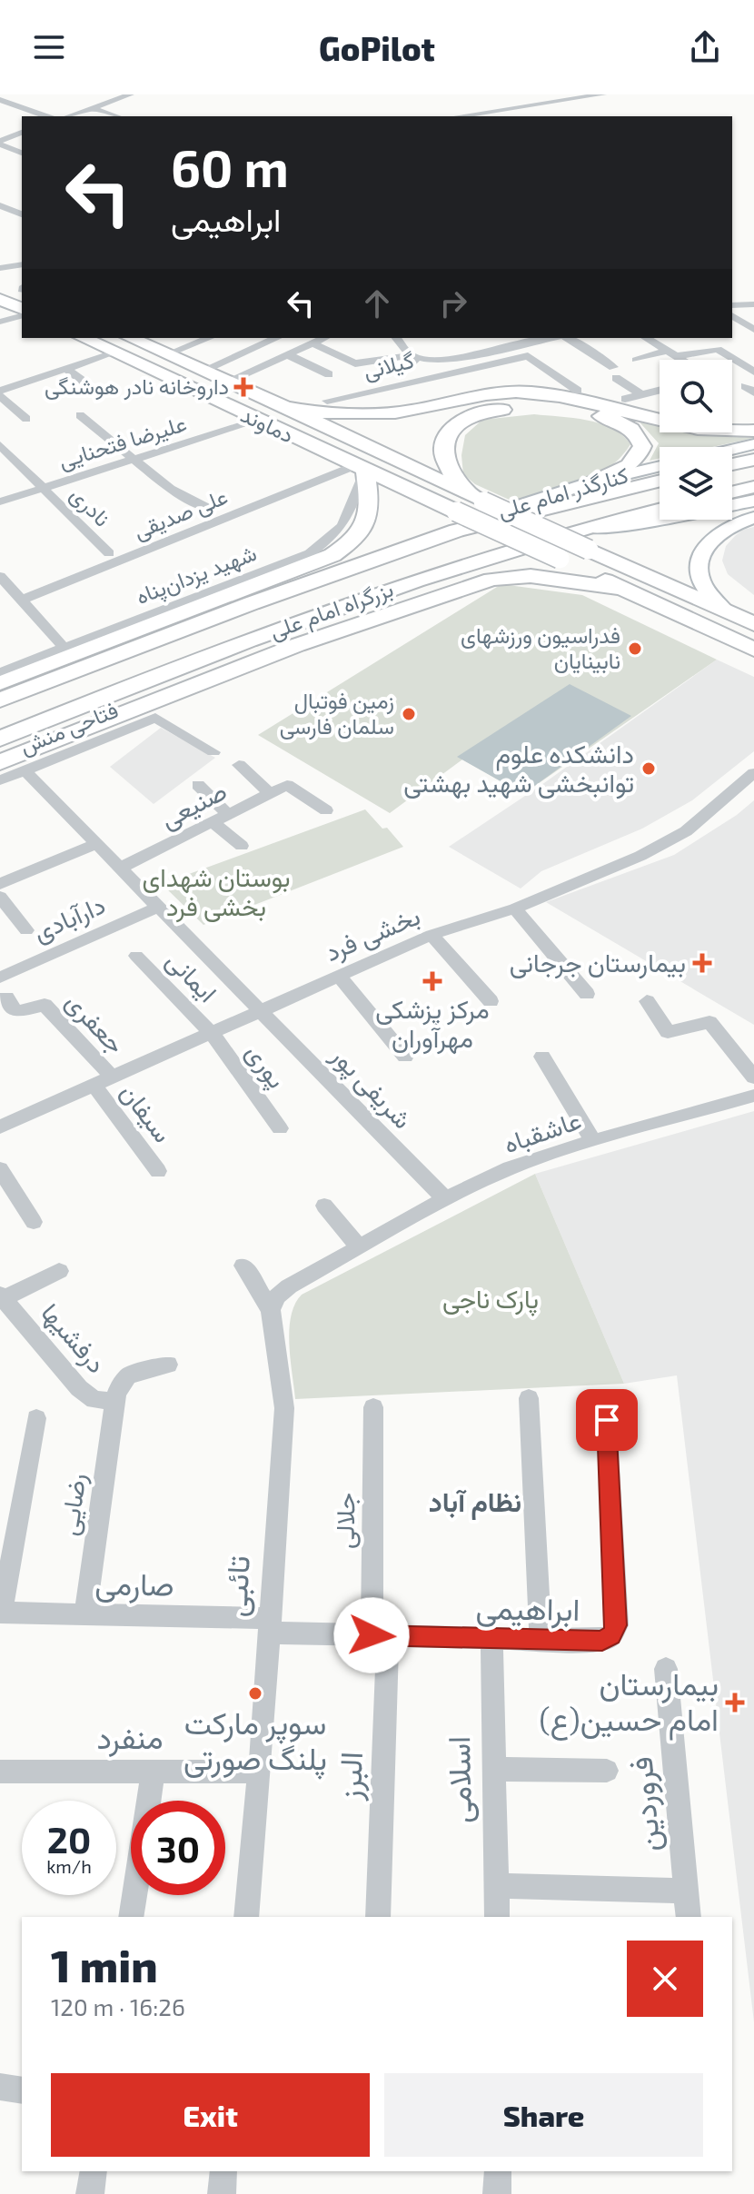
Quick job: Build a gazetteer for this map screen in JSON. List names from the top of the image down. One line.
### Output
{"streets":{"main road":["دماوند","کنارگذر امام علی","بزرگراه امام علی"],"street":["گیلانی","علیرضا فتحنایی","نادری","علی صدیقی","شهید یزدان‌پناه","فتاحی منش","صنیعی","دارآبادی","بخشی فرد","ایمانی","جعفری","پوری","شریفی پور","سیفان","عاشقباه","درفشیها","رضایی","جلالی","صارمی","تائبی","ابراهیمی","منفرد","البرز","اسلامی","فروردین"]},"crossings":[["دماوند","علیرضا فتحنایی"],["دماوند","کنارگذر امام علی"],["دماوند","علی صدیقی"],["دماوند","شهید یزدان‌پناه"],["دماوند","بزرگراه امام علی"],["علیرضا فتحنایی","نادری"],["کنارگذر امام علی","بزرگراه امام علی"],["علی صدیقی","شهید یزدان‌پناه"],["فتاحی منش","شریفی پور"],["صنیعی","شریفی پور"],["دارآبادی","شریفی پور"],["بخشی فرد","ایمانی"],["بخشی فرد","جعفری"],["بخشی فرد","پوری"],["بخشی فرد","شریفی پور"],["بخشی فرد","سیفان"],["ایمانی","پوری"],["شریفی پور","عاشقباه"],["عاشقباه","تائبی"],["درفشیها","رضایی"],["رضایی","صارمی"],["جلالی","ابراهیمی"],["جلالی","البرز"],["صارمی","تائبی"],["صارمی","ابراهیمی"],["تائبی","ابراهیمی"],["تائبی","منفرد"],["ابراهیمی","البرز"],["ابراهیمی","اسلامی"],["اسلامی","فروردین"]],"districts":["نظام آباد"],"parks":["بوستان شهدای بخشی فرد","پارک ناجی"],"places":{"health":["داروخانه نادر هوشنگی","بیمارستان جرجانی","مرکز پزشکی مهرآوران","بیمارستان امام حسین(ع)"],"other":["فدراسیون ورزشهای نابینایان","زمین فوتبال سلمان فارسی","دانشکده علوم توانبخشی شهید بهشتی","سوپر مارکت پلنگ صورتی"]},"page":{"header":"GoPilot","turn":["60 m","ابراهیمی"],"speed":"20 km/h","limit":"30","heading":["1 min","120 m · 16:26"],"buttons":["Exit","Share"]}}
